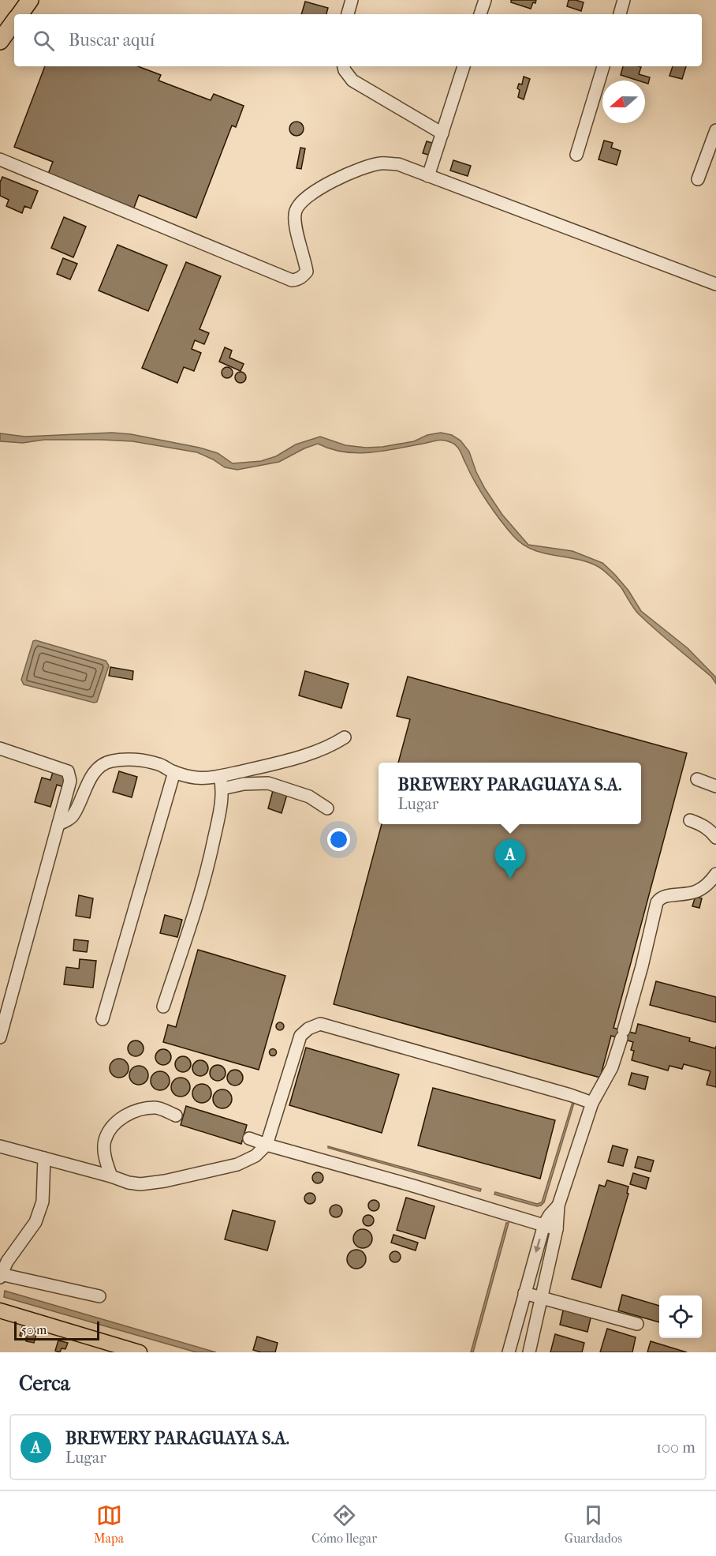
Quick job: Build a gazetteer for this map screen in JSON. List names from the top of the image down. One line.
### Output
{"scale_bar":"50 m","north":"left","page":{"search":"Buscar aquí","popup":["BREWERY PARAGUAYA S.A.","Lugar"],"pins":"A","scale":"50 m","heading":"Cerca","list":[{"mark":"A","name":"BREWERY PARAGUAYA S.A.","note":"Lugar","value":"100 m"}],"nav":["Mapa","Cómo llegar","Guardados"]}}
